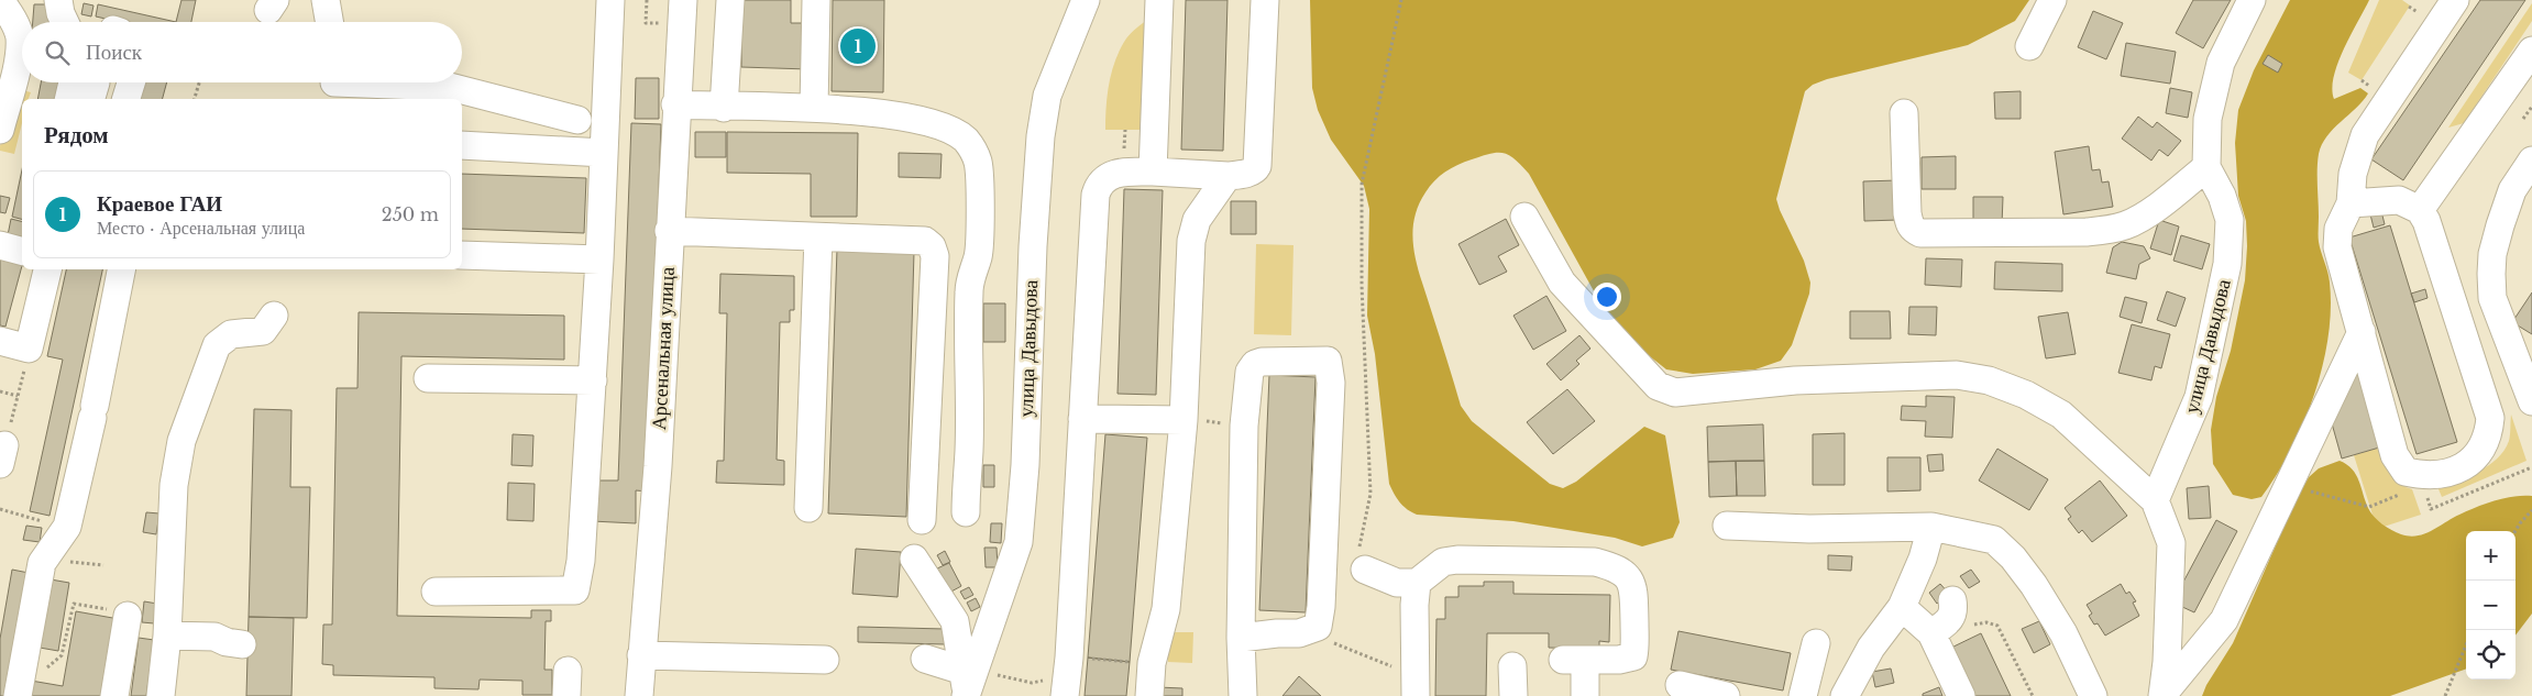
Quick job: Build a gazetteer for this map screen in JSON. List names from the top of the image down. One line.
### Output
{"streets":{"street":["улица Давыдова","Арсенальная улица"]},"page":{"search":"Поиск","pins":"1","heading":"Рядом","list":[{"mark":"1","name":"Краевое ГАИ","note":"Место · Арсенальная улица","value":"250 m"}],"map_buttons":["+","−"]}}
